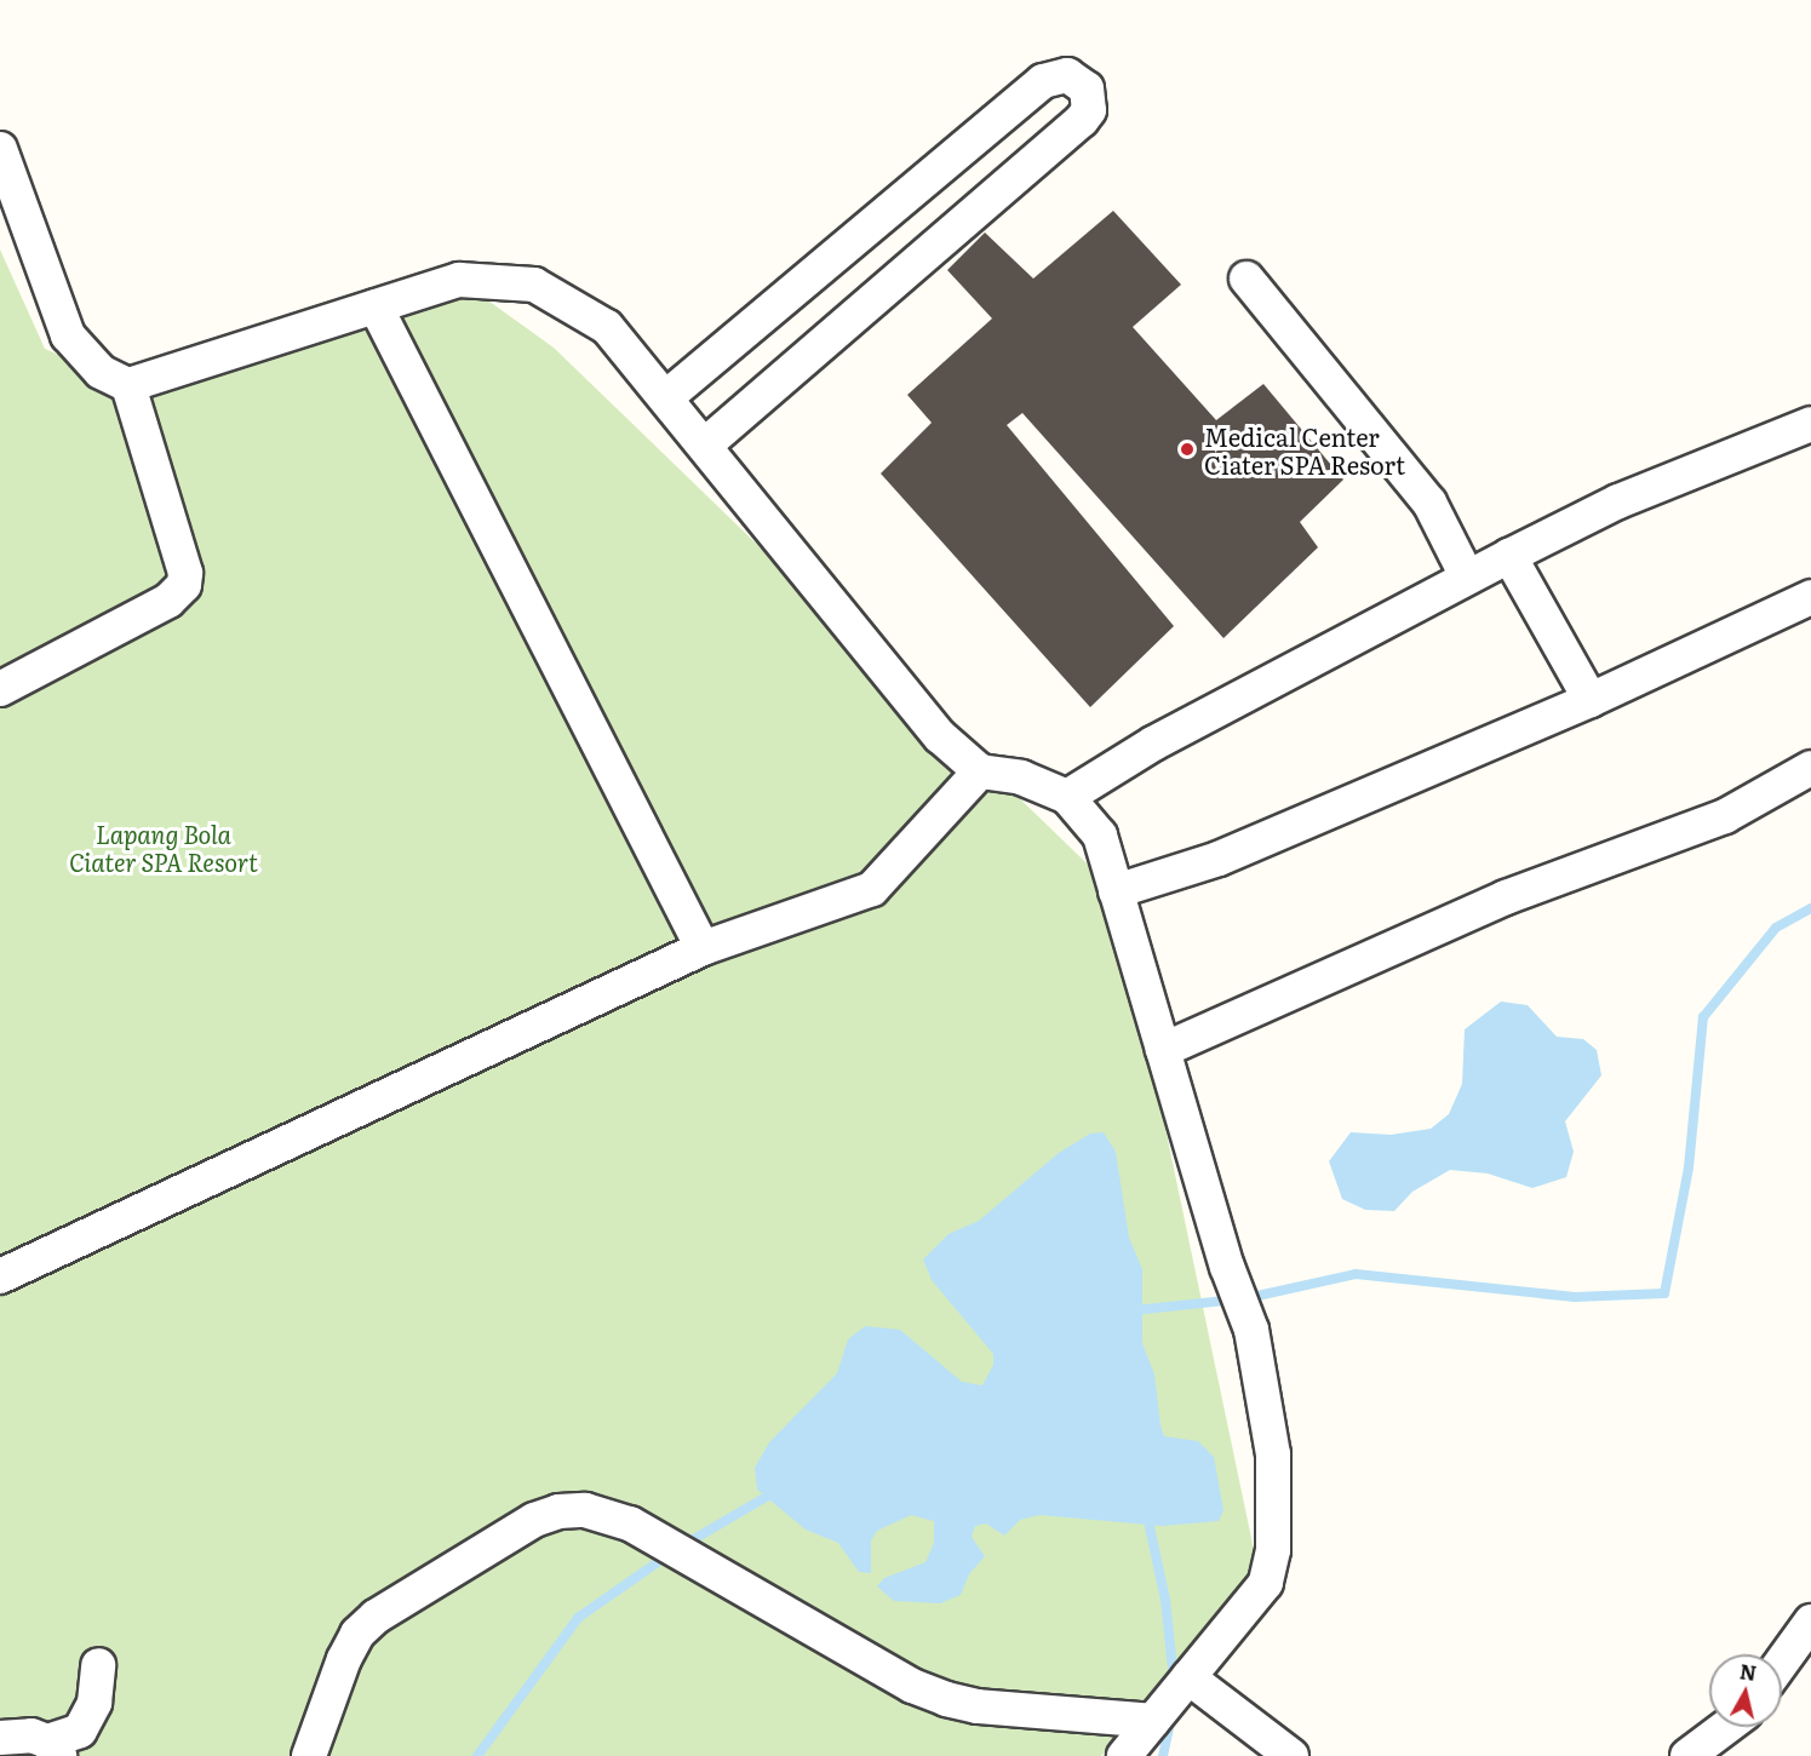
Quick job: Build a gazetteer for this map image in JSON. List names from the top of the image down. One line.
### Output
{"parks":["Lapang Bola Ciater SPA Resort"],"places":["Medical Center Ciater SPA Resort"],"north":"top"}
